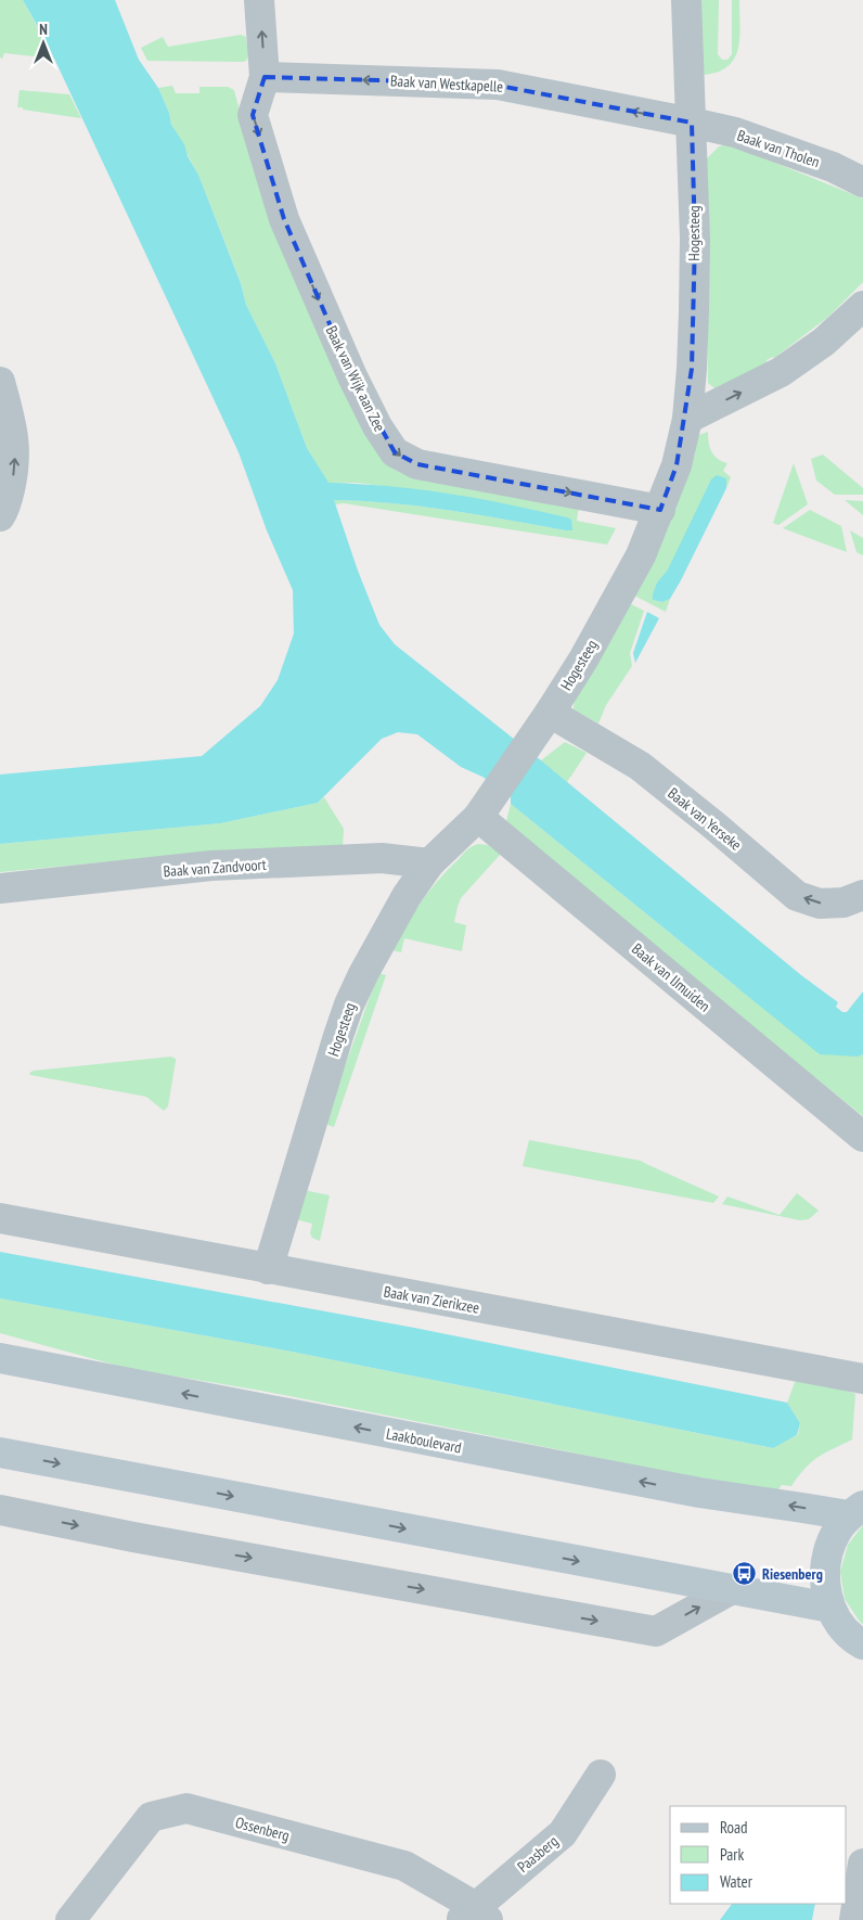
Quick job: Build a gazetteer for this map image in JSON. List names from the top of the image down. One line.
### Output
{"streets":{"main road":["Laakboulevard"],"street":["Baak van Westkapelle","Baak van Tholen","Hogesteeg","Baak van Wijk aan Zee","Baak van Yerseke","Baak van Zandvoort","Baak van IJmuiden","Baak van Zierikzee","Ossenberg","Paasberg"]},"crossings":[["Baak van Westkapelle","Baak van Tholen"],["Baak van Westkapelle","Hogesteeg"],["Baak van Westkapelle","Baak van Wijk aan Zee"],["Baak van Tholen","Hogesteeg"],["Hogesteeg","Baak van Wijk aan Zee"],["Hogesteeg","Baak van Yerseke"],["Hogesteeg","Baak van Zandvoort"],["Hogesteeg","Baak van IJmuiden"],["Hogesteeg","Baak van Zierikzee"],["Ossenberg","Paasberg"]],"one_way":["Baak van Westkapelle","Baak van Wijk aan Zee","Baak van Yerseke"],"places":{"bus stop":["Riesenberg"]},"legend":["Road","Park","Water"],"north":"top"}
